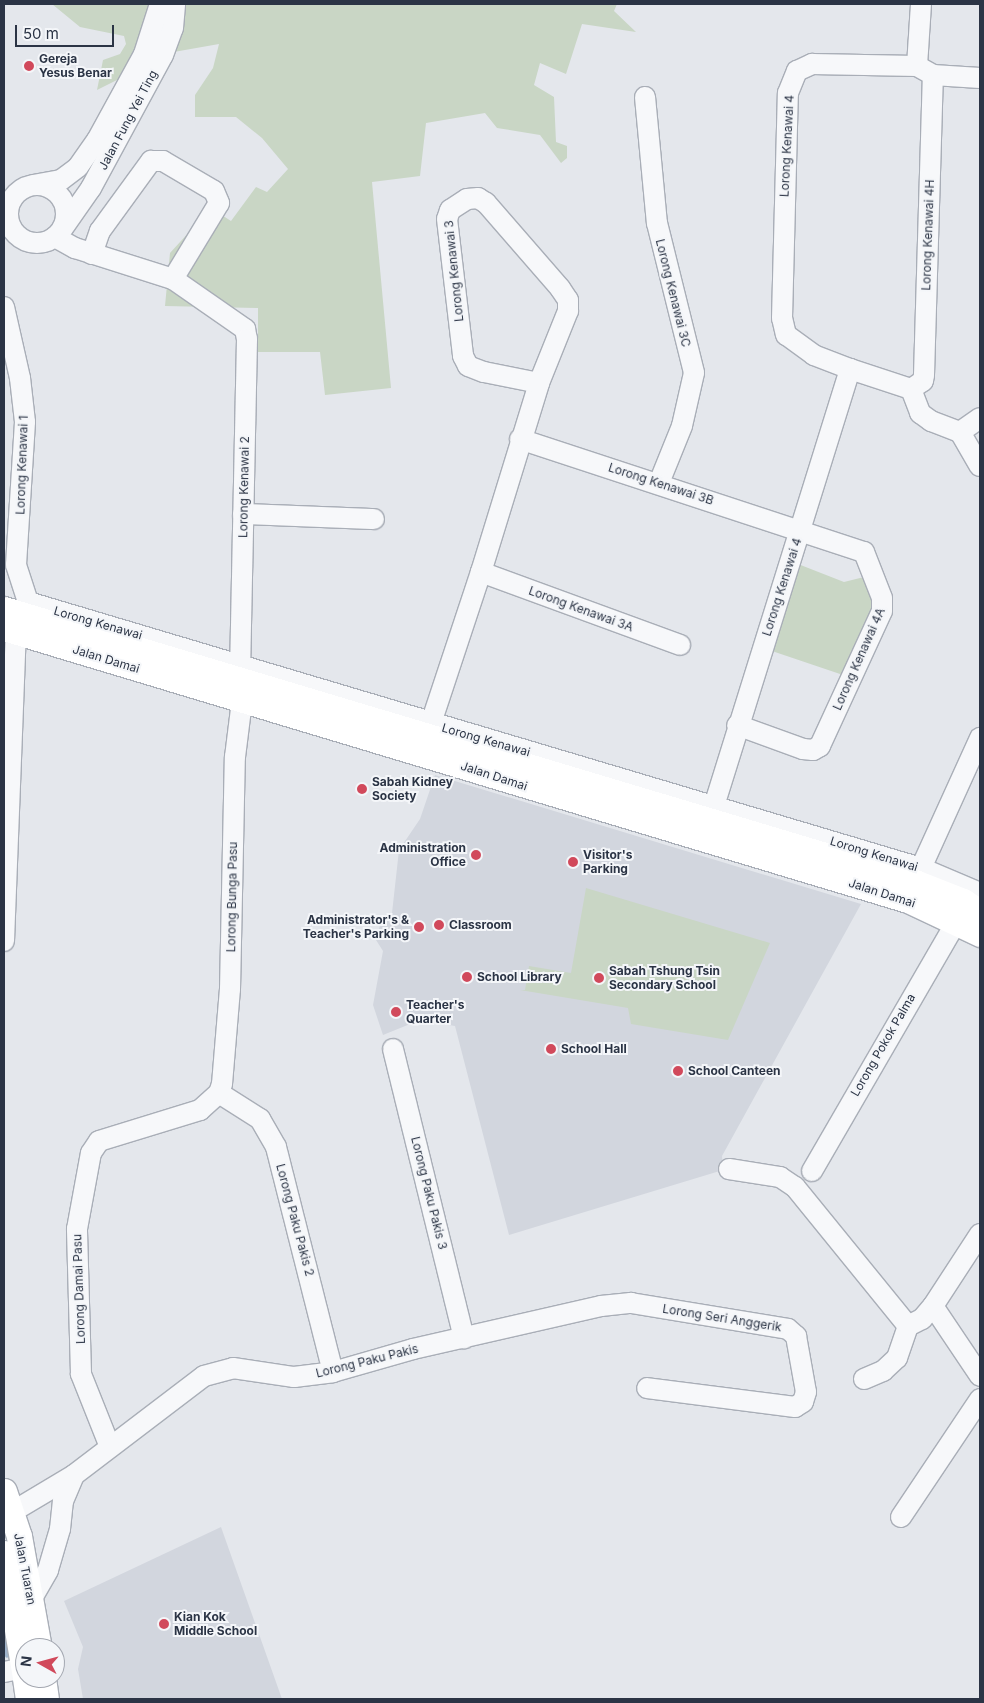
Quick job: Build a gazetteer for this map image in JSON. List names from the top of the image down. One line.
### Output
{"streets":{"main road":["Jalan Damai","Jalan Tuaran"],"street":["Jalan Fung Yei Ting","Lorong Kenawai 4","Lorong Kenawai 4H","Lorong Kenawai 3","Lorong Kenawai 3C","Lorong Kenawai 1","Lorong Kenawai 3B","Lorong Kenawai 2","Lorong Kenawai 3A","Lorong Kenawai","Lorong Kenawai 4A","Lorong Bunga Pasu","Lorong Pokok Palma","Lorong Paku Pakis 3","Lorong Paku Pakis 2","Lorong Damai Pasu","Lorong Seri Anggerik","Lorong Paku Pakis"]},"crossings":[["Jalan Fung Yei Ting","Lorong Kenawai 2"],["Lorong Kenawai 4","Lorong Kenawai 4H"],["Lorong Kenawai 4","Lorong Kenawai 3B"],["Lorong Kenawai 4","Lorong Kenawai"],["Lorong Kenawai 4","Lorong Kenawai 4A"],["Lorong Kenawai 3","Lorong Kenawai 3B"],["Lorong Kenawai 3","Lorong Kenawai 3A"],["Lorong Kenawai 3","Lorong Kenawai"],["Lorong Kenawai 3C","Lorong Kenawai 3B"],["Lorong Kenawai 1","Lorong Kenawai"],["Lorong Kenawai 3B","Lorong Kenawai 4A"],["Lorong Kenawai 2","Lorong Kenawai"],["Jalan Damai","Lorong Bunga Pasu"],["Jalan Damai","Lorong Pokok Palma"],["Lorong Bunga Pasu","Lorong Paku Pakis 2"],["Lorong Bunga Pasu","Lorong Damai Pasu"],["Lorong Paku Pakis 3","Lorong Paku Pakis"],["Lorong Paku Pakis 2","Lorong Damai Pasu"],["Lorong Paku Pakis 2","Lorong Paku Pakis"],["Lorong Damai Pasu","Lorong Paku Pakis"],["Lorong Seri Anggerik","Lorong Paku Pakis"],["Lorong Paku Pakis","Jalan Tuaran"]],"places":["Gereja Yesus Benar","Sabah Kidney Society","Administration Office","Visitor's Parking","Classroom","Administrator's & Teacher's Parking","School Library","Sabah Tshung Tsin Secondary School","Teacher's Quarter","School Hall","School Canteen","Kian Kok Middle School"],"scale_bar":"50 m","north":"left"}
